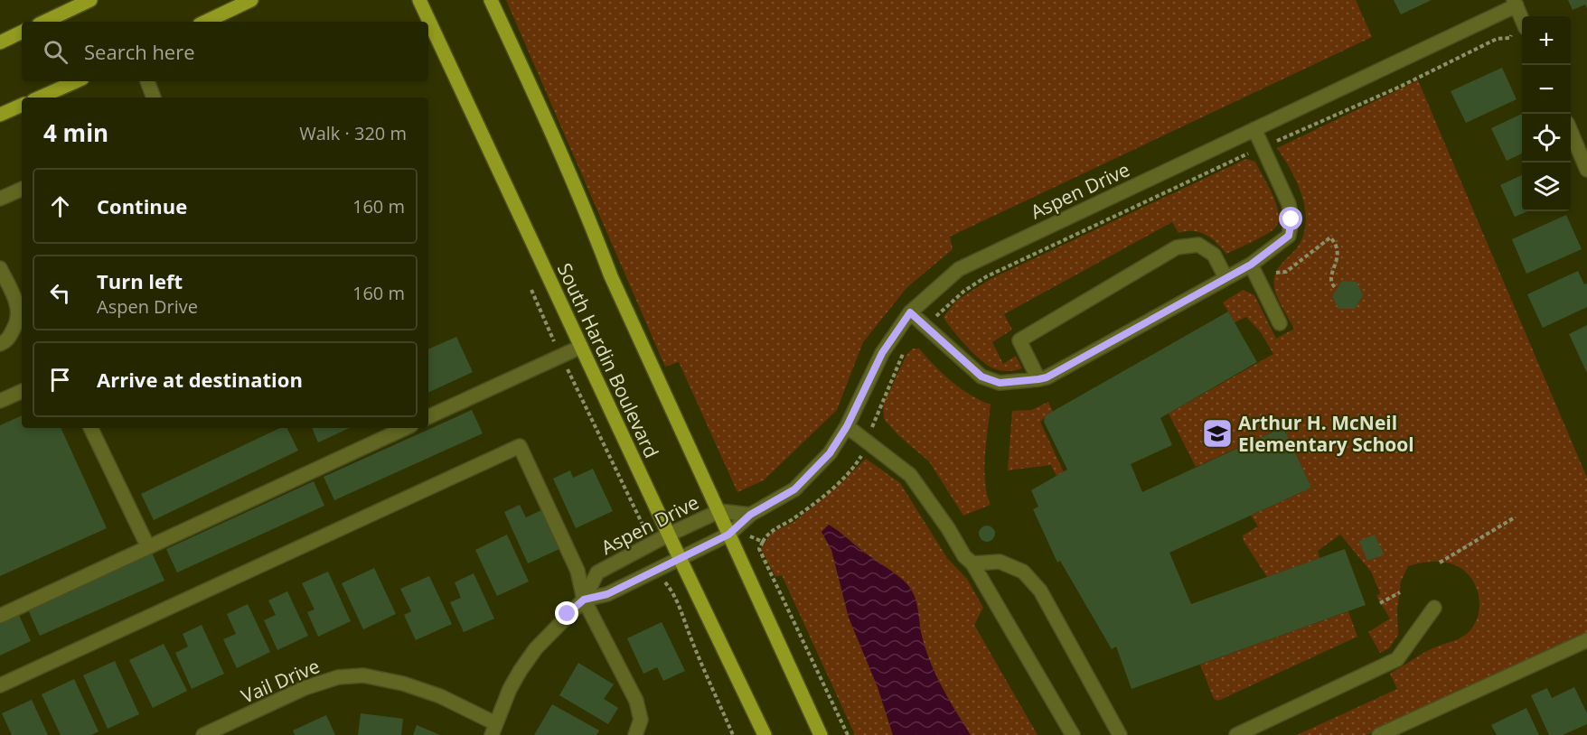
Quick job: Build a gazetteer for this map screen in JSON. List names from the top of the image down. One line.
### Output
{"streets":{"main road":["South Hardin Boulevard"],"street":["Aspen Drive","Vail Drive"]},"crossings":[["Aspen Drive","South Hardin Boulevard"],["Aspen Drive","Vail Drive"]],"places":{"school or university":["Arthur H. McNeil Elementary School"]},"page":{"map_buttons":["+","−"],"search":"Search here","heading":["4 min","Walk · 320 m"],"list":[["Continue","160 m"],["Turn left","Aspen Drive","160 m"],"Arrive at destination"]}}
